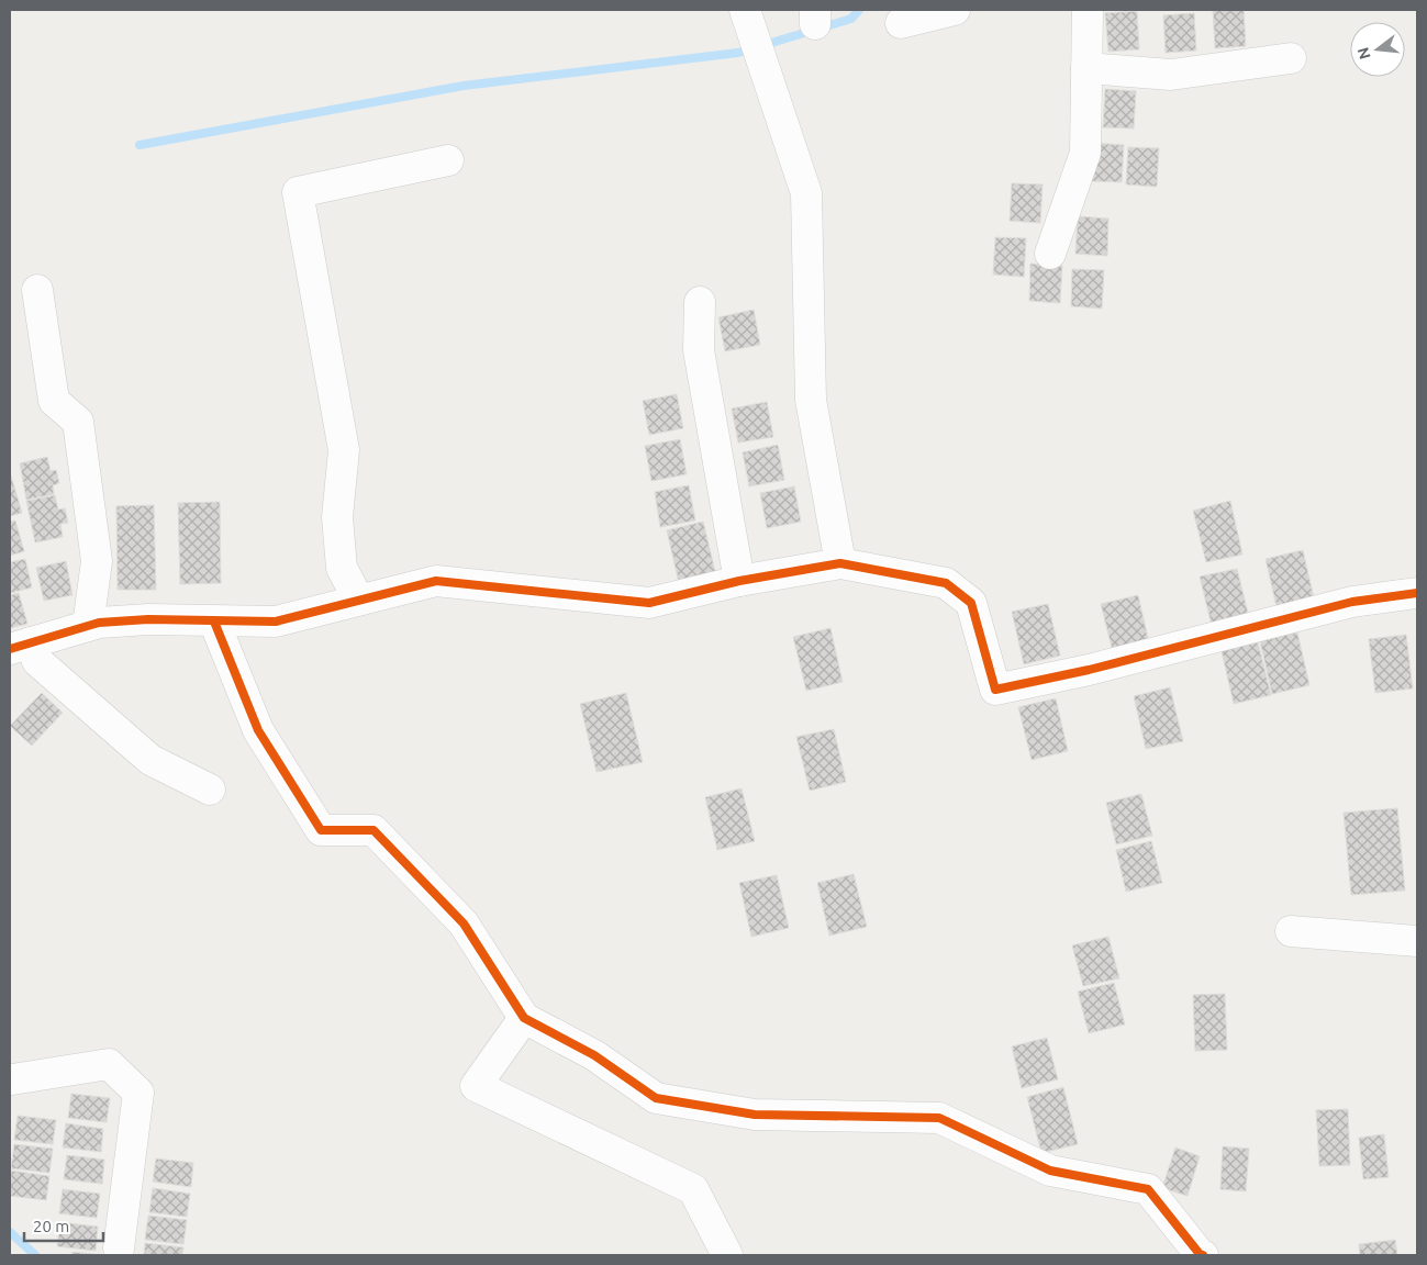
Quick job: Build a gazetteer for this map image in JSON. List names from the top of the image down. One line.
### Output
{"scale_bar":"20 m","north":"left"}
